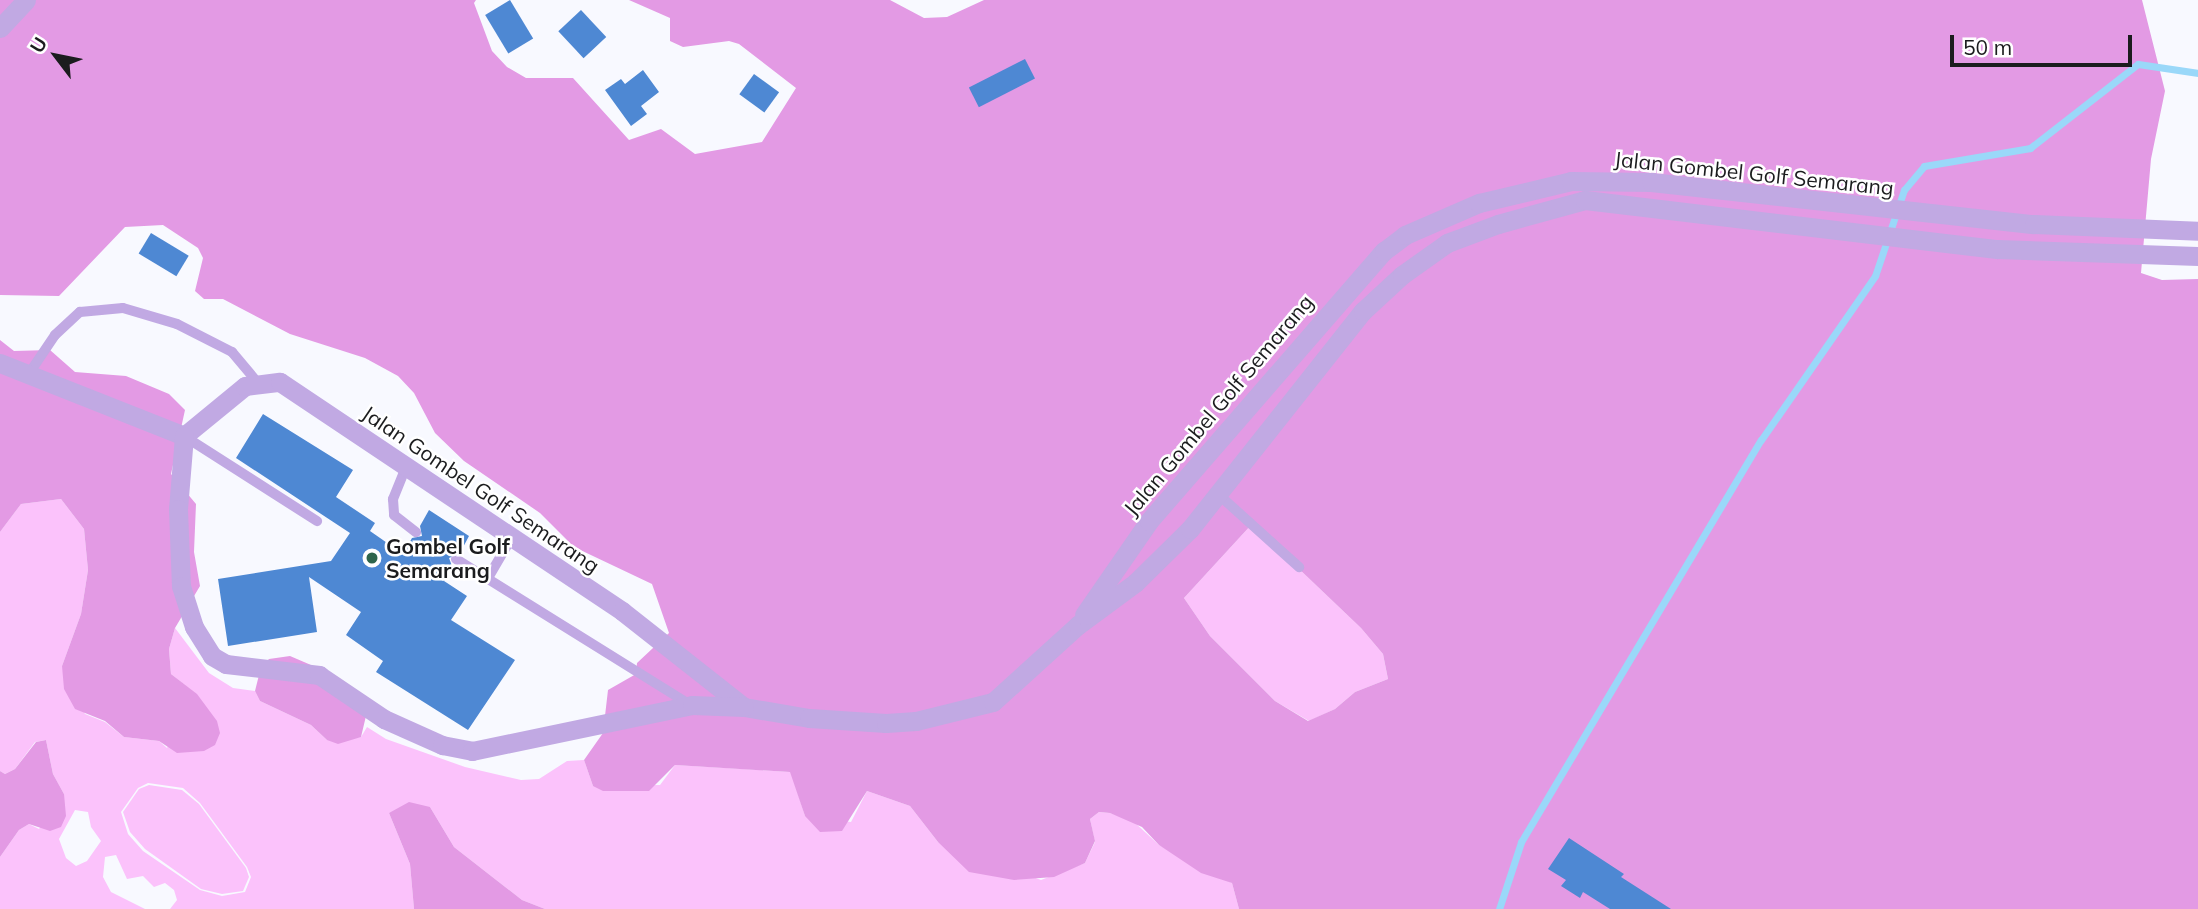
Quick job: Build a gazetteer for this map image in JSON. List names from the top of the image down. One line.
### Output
{"streets":{"street":["Jalan Gombel Golf Semarang"]},"places":["Gombel Golf Semarang"],"scale_bar":"50 m","north":"top left"}
